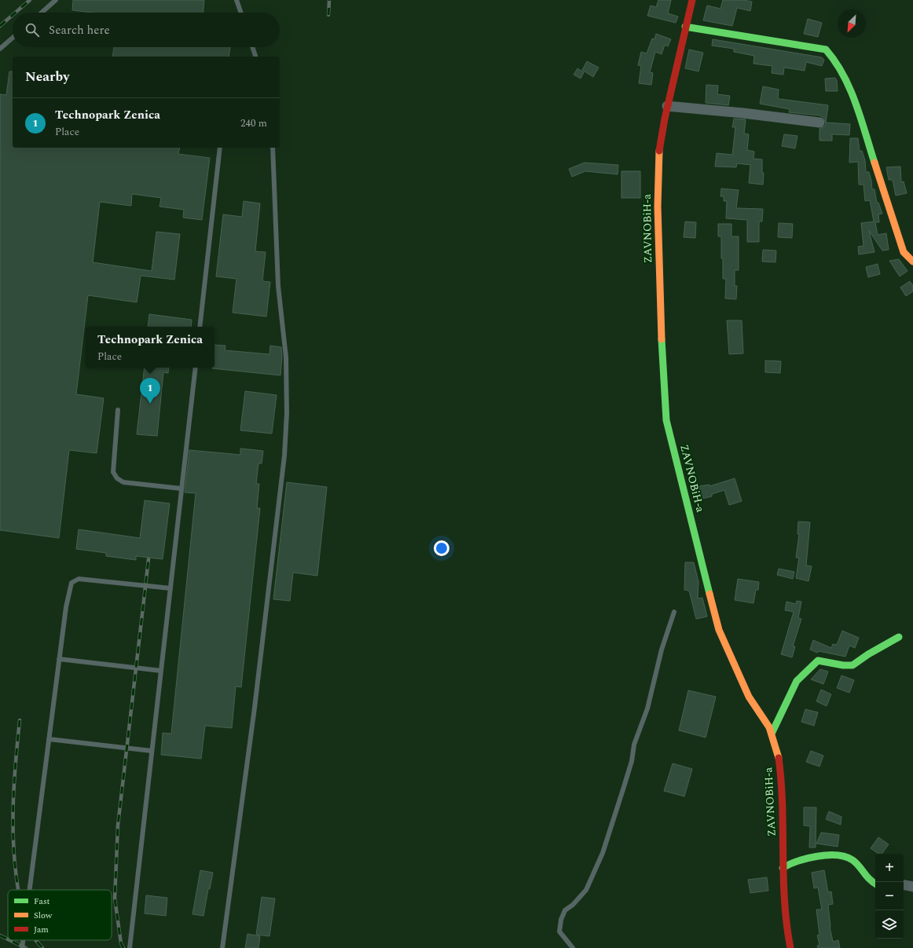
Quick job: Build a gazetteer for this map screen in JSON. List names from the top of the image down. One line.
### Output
{"streets":{"main road":["ZAVNOBiH-a"]},"legend":["Fast","Slow","Jam"],"north":"bottom left","page":{"search":"Search here","heading":"Nearby","list":[{"mark":"1","name":"Technopark Zenica","note":"Place","value":"240 m"}],"popup":["Technopark Zenica","Place"],"pins":"1","map_buttons":["+","−"]}}
